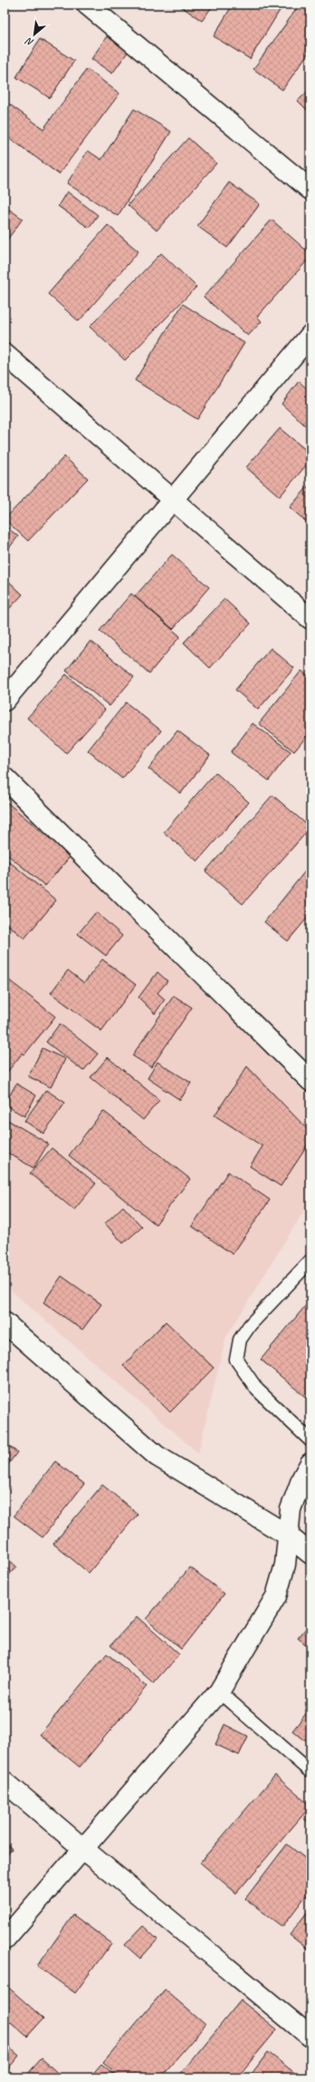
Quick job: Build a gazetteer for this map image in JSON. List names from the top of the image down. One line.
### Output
{"north":"bottom left"}
